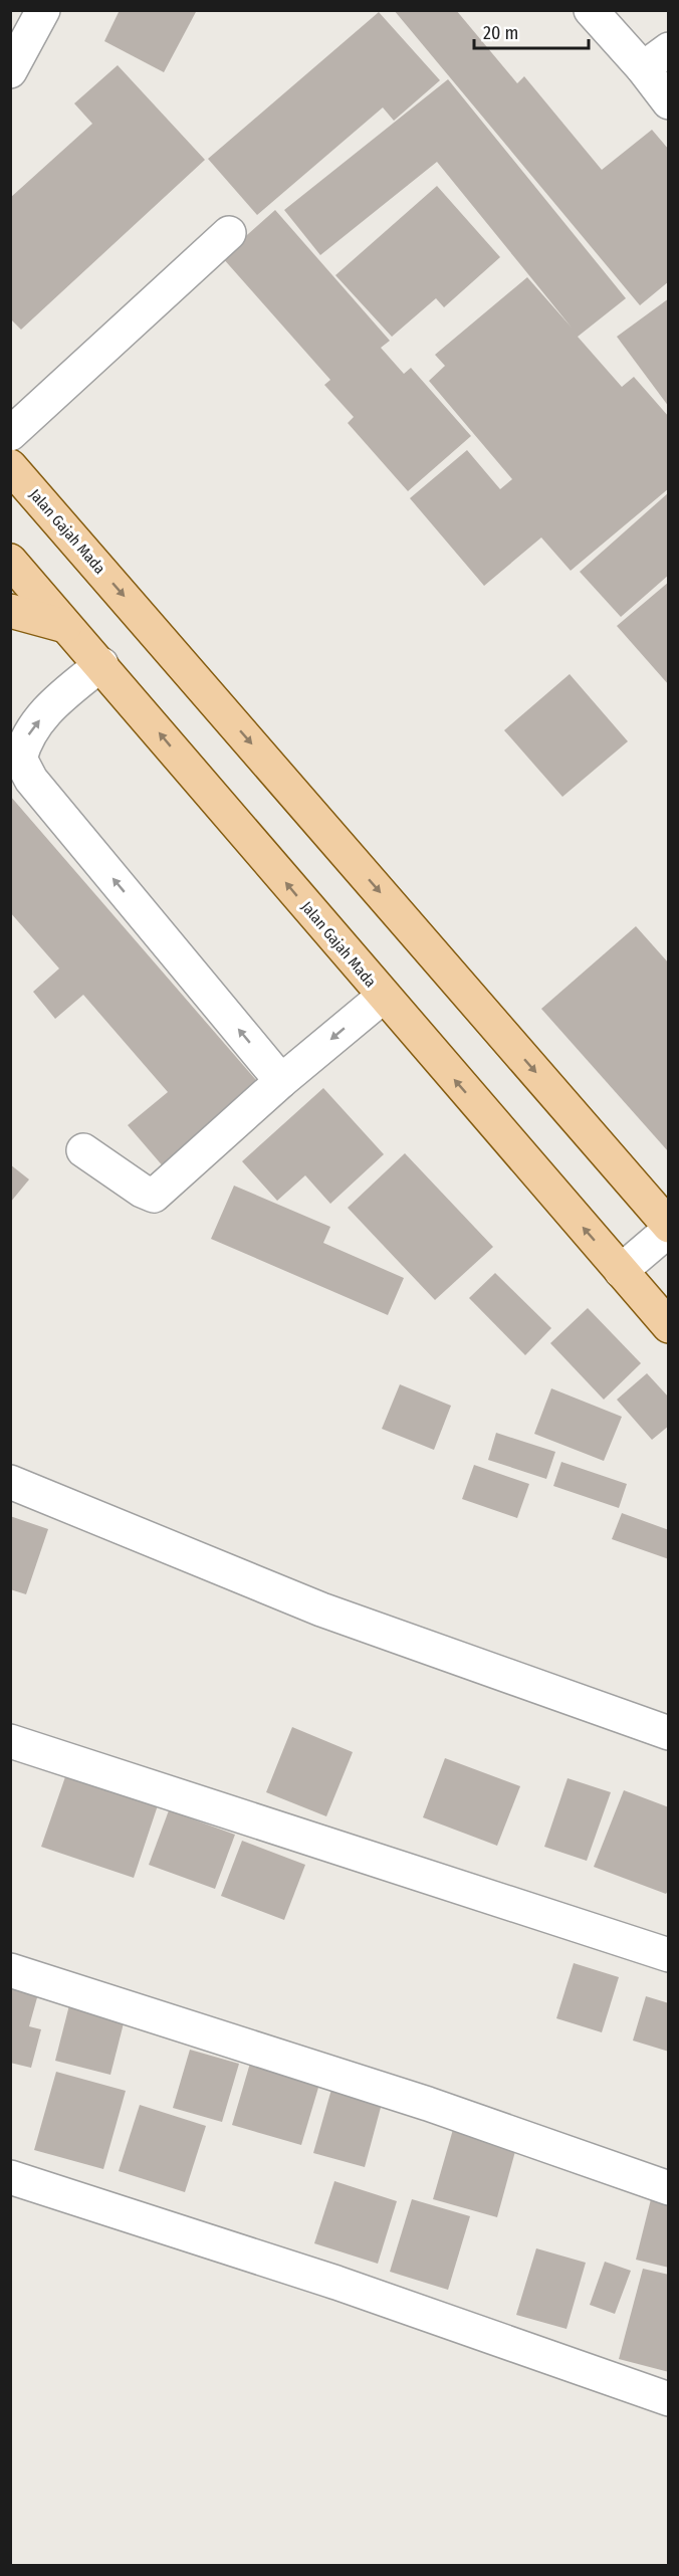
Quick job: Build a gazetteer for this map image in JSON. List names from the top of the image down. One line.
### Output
{"streets":{"main road":["Jalan Gajah Mada"]},"scale_bar":"20 m"}
